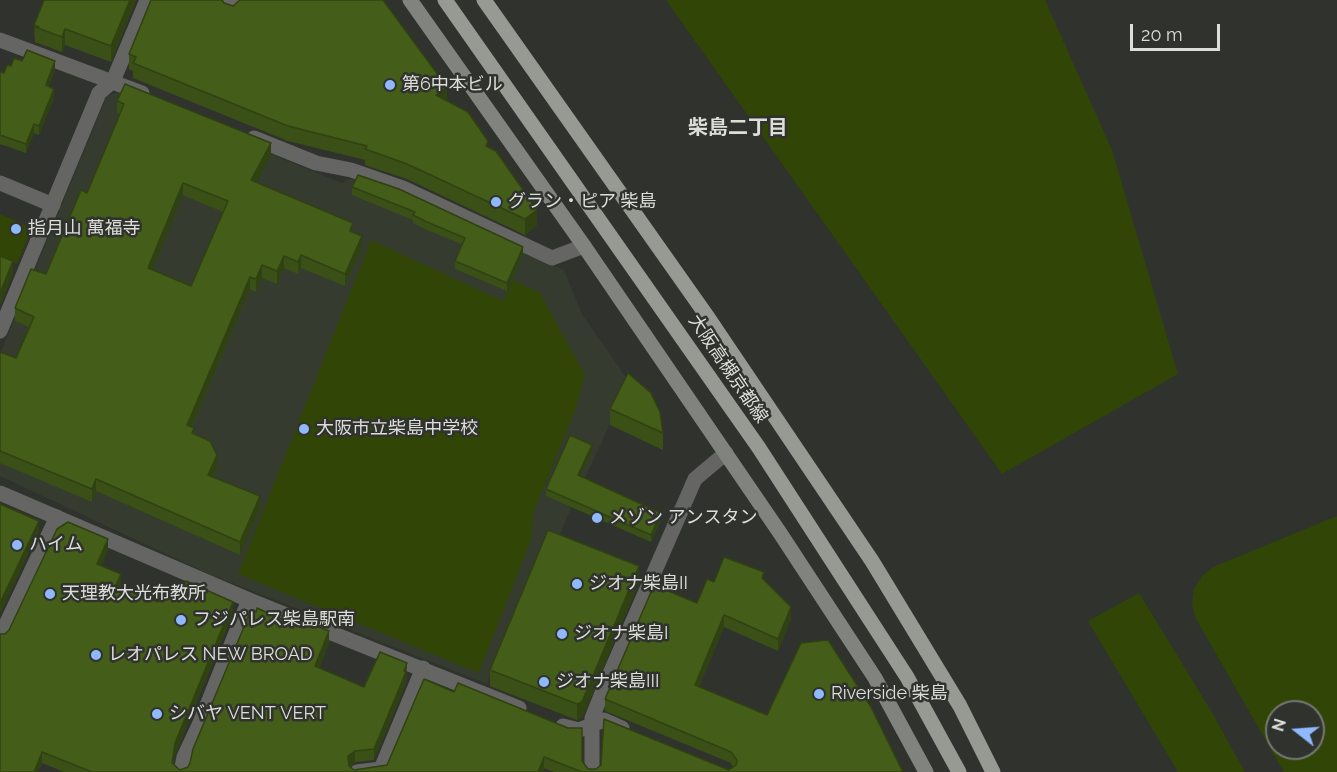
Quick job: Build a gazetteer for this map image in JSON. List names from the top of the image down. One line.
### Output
{"streets":{"main road":["大阪高槻京都線"]},"districts":["柴島二丁目"],"places":["第6中本ビル","グラン・ピア 柴島","指月山 萬福寺","大阪市立柴島中学校","メゾン アンスタン","ハイム","ジオナ柴島II","天理教大光布教所","フジパレス柴島駅南","ジオナ柴島I","レオパレス NEW BROAD","ジオナ柴島III","Riverside 柴島","シバヤ VENT VERT"],"scale_bar":"20 m","north":"left"}
